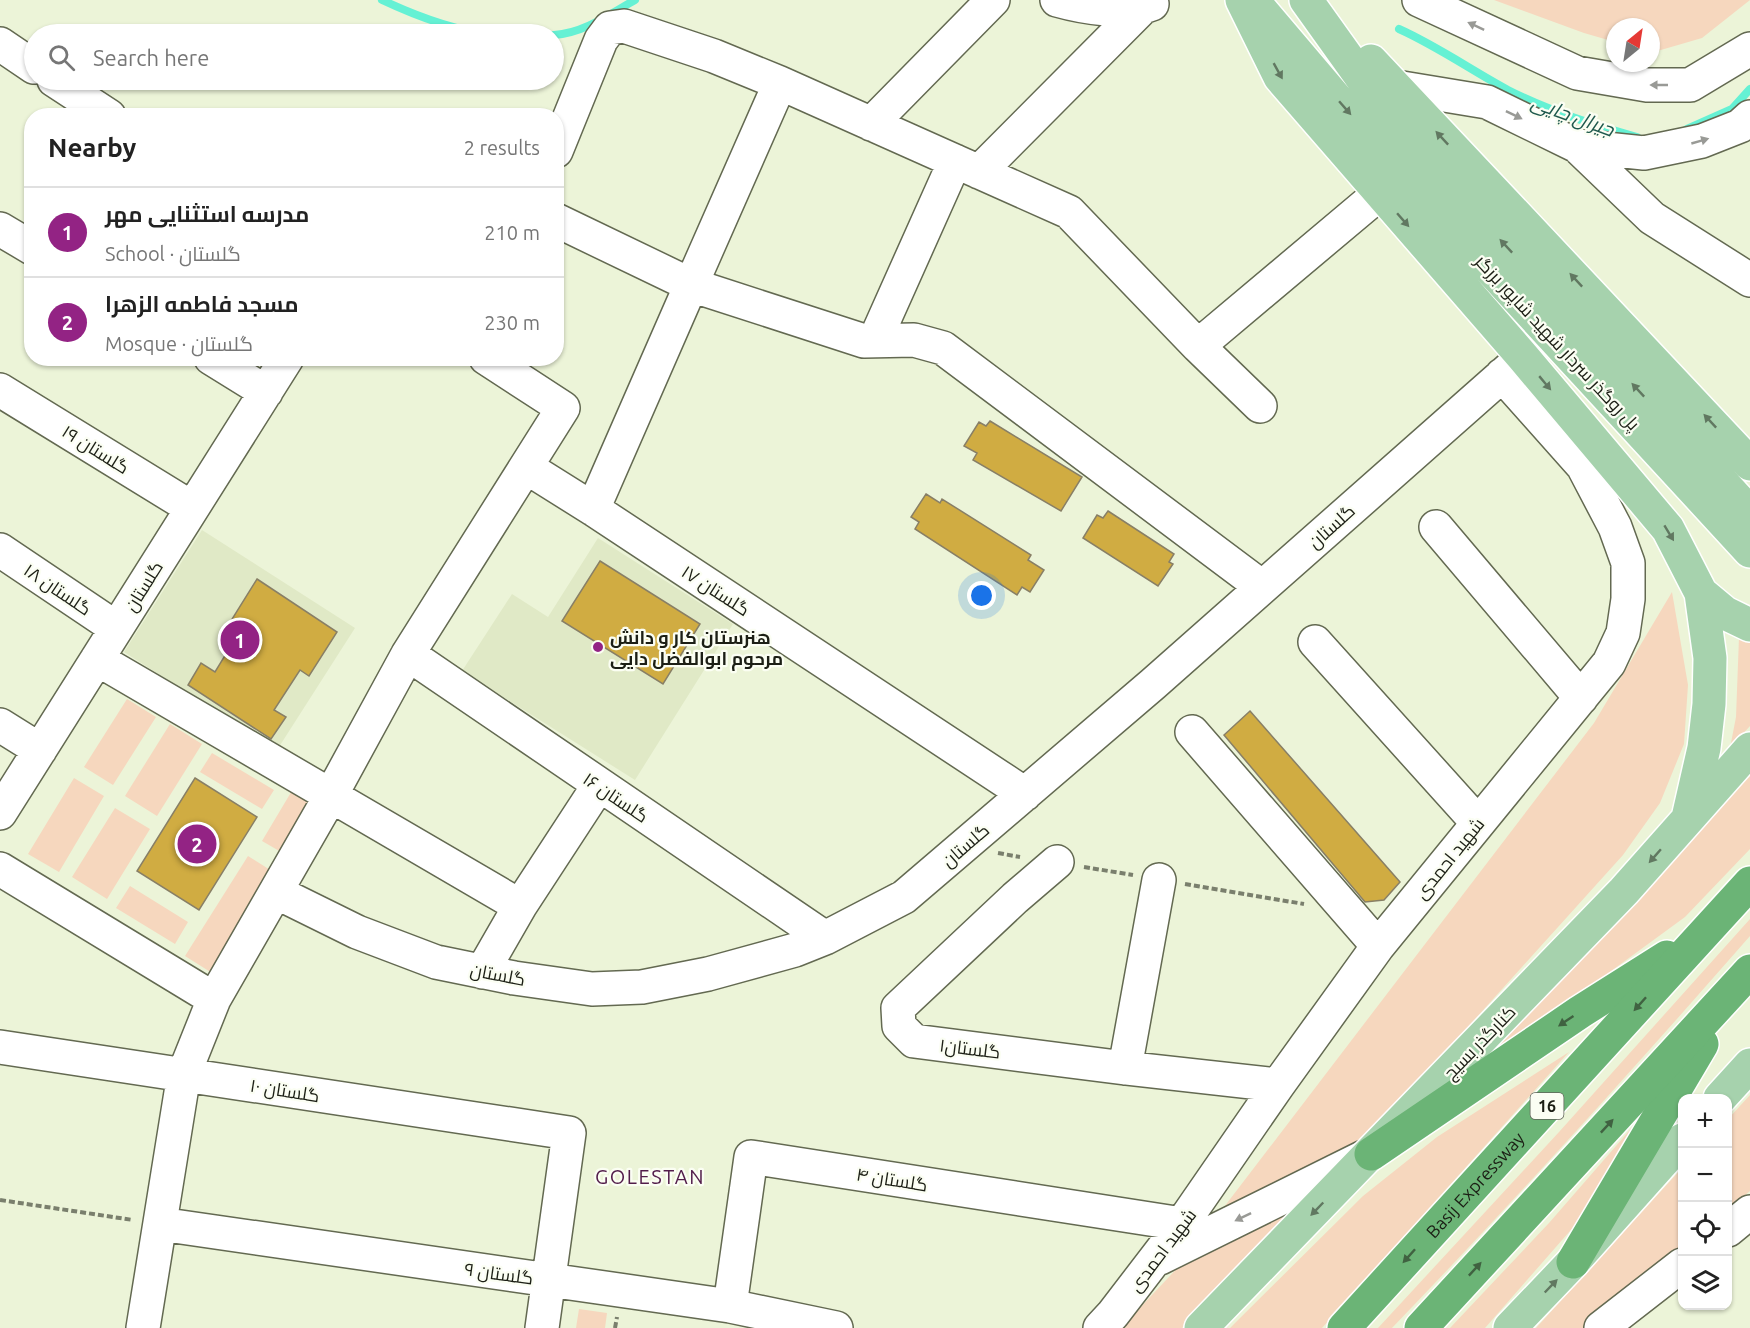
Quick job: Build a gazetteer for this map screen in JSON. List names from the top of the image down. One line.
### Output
{"streets":{"highway":["16","Basij Expressway"],"main road":["پل روگذر سردار شهید شاپور برزگر","کنارگذر بسیج"],"street":["گلستان ۱۹","گلستان","گلستان ۱۸","گلستان ۱۷","گلستان ۱۶","شهید احمدی","گلستان۱","گلستان ۱۰","گلستان ۴","گلستان ۹"]},"crossings":[["گلستان ۱۹","گلستان"],["گلستان","گلستان ۱۸"],["گلستان","گلستان ۱۷"],["گلستان","گلستان ۱۶"],["گلستان","شهید احمدی"],["شهید احمدی","گلستان۱"],["شهید احمدی","گلستان ۴"],["گلستان ۱۰","گلستان ۹"],["گلستان ۴","گلستان ۹"]],"districts":["GOLESTAN"],"water":["جیرال چایی"],"places":["هنرستان کار و دانش مرحوم ابوالفضل دایی"],"north":"top right","page":{"search":"Search here","heading":["Nearby","2 results"],"list":[{"mark":"1","name":"مدرسه استثنایی مهر","note":"School · گلستان","value":"210 m"},{"mark":"2","name":"مسجد فاطمه الزهرا","note":"Mosque · گلستان","value":"230 m"}],"pins":["1","2"],"map_buttons":["+","−"]}}
